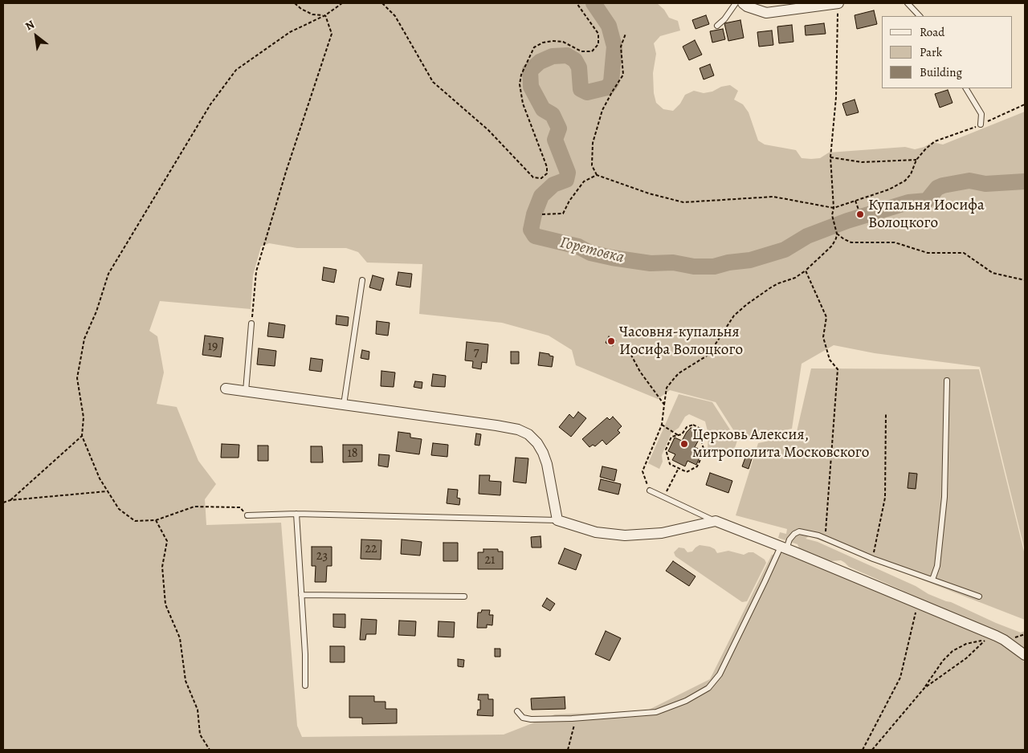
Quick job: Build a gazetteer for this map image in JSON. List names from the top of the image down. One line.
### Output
{"water":["Горетовка"],"places":["Купальня Иосифа Волоцкого","Часовня-купальня Иосифа Волоцкого","Церковь Алексия, митрополита Московского"],"house_numbers":["19","7","18","22","23","21"],"legend":["Road","Park","Building"],"north":"top left"}
